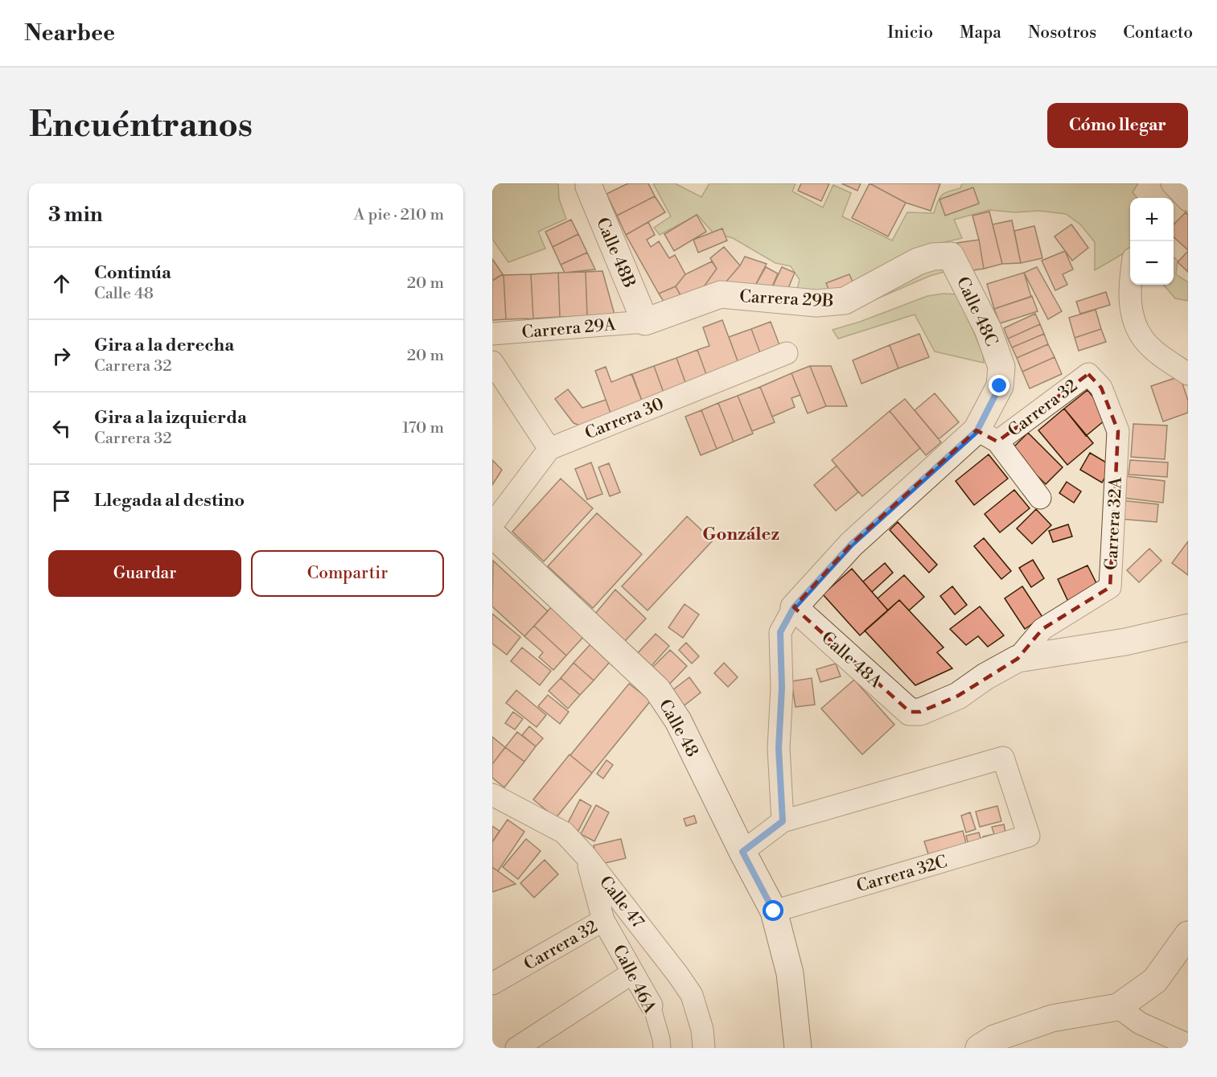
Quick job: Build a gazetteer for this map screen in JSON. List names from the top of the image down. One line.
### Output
{"streets":{"street":["Calle 48B","Carrera 29B","Calle 48C","Carrera 29A","Carrera 32","Carrera 30","Carrera 32A","Calle 48A","Calle 48","Carrera 32C","Calle 47","Calle 46A"]},"crossings":[["Calle 48B","Carrera 29B"],["Calle 48B","Carrera 29A"],["Carrera 29B","Calle 48C"],["Carrera 29B","Carrera 29A"],["Calle 48C","Carrera 32"],["Carrera 32","Carrera 32A"],["Carrera 32","Calle 48A"],["Carrera 32","Carrera 32C"],["Carrera 32","Calle 46A"],["Carrera 32A","Calle 48A"],["Calle 48","Carrera 32C"],["Calle 47","Calle 46A"]],"districts":["González"],"page":{"header":"Nearbee","nav":["Inicio","Mapa","Nosotros","Contacto"],"buttons":["Cómo llegar",["Guardar","Compartir"]],"title":"Encuéntranos","heading":["3 min","A pie · 210 m"],"map_buttons":["+","−"],"list":[["Continúa","Calle 48","20 m"],["Gira a la derecha","Carrera 32","20 m"],["Gira a la izquierda","Carrera 32","170 m"],"Llegada al destino"]}}
